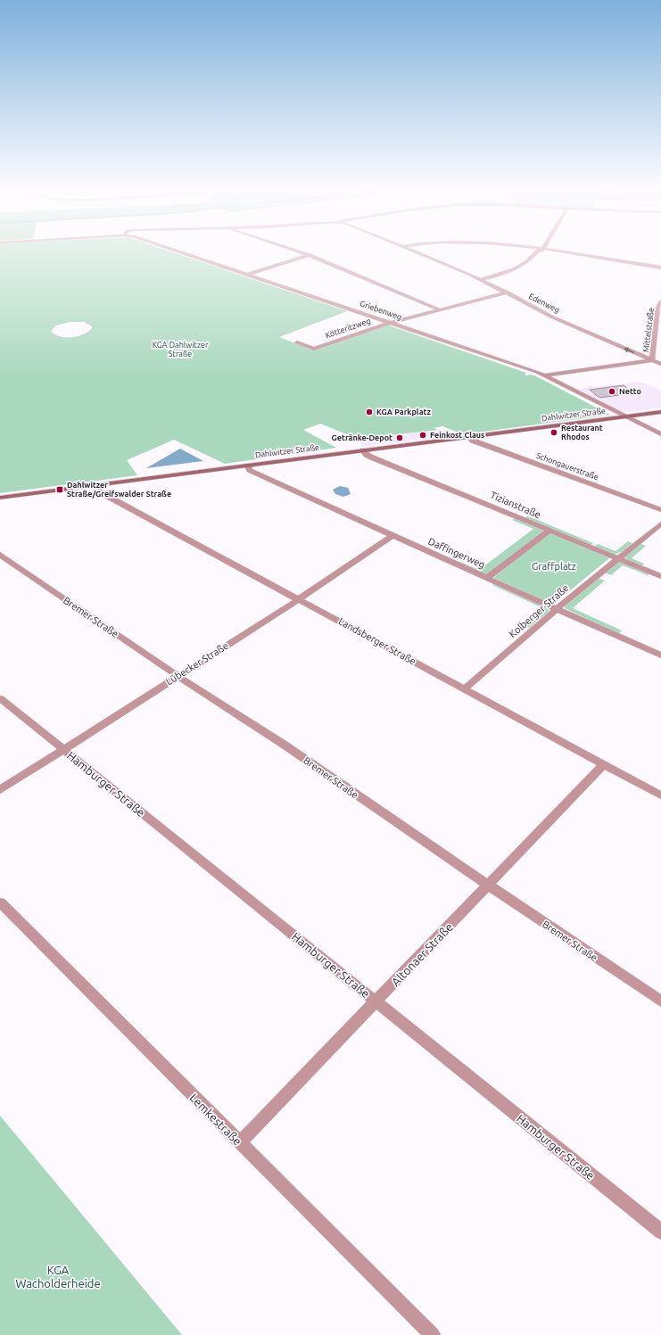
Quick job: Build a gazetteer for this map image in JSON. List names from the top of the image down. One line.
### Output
{"streets":{"main road":["Dahlwitzer Straße"],"street":["Edenweg","Griebenweg","Kötteritzweg","Mittelstraße","Schongauerstraße","Tizianstraße","Daffingerweg","Kolberger Straße","Bremer Straße","Landsberger Straße","Lübecker Straße","Hamburger Straße","Altonaer Straße","Lemkestraße"]},"crossings":[["Edenweg","Kötteritzweg"],["Edenweg","Mittelstraße"],["Griebenweg","Kötteritzweg"],["Griebenweg","Dahlwitzer Straße"],["Dahlwitzer Straße","Schongauerstraße"],["Dahlwitzer Straße","Tizianstraße"],["Dahlwitzer Straße","Daffingerweg"],["Dahlwitzer Straße","Landsberger Straße"],["Tizianstraße","Kolberger Straße"],["Daffingerweg","Kolberger Straße"],["Daffingerweg","Lübecker Straße"],["Kolberger Straße","Landsberger Straße"],["Bremer Straße","Lübecker Straße"],["Bremer Straße","Altonaer Straße"],["Landsberger Straße","Lübecker Straße"],["Landsberger Straße","Altonaer Straße"],["Lübecker Straße","Hamburger Straße"],["Hamburger Straße","Altonaer Straße"],["Altonaer Straße","Lemkestraße"]],"parks":["KGA Dahlwitzer Straße","Graffplatz","KGA Wacholderheide"],"places":{"other":["Netto","KGA Parkplatz","Restaurant Rhodos","Feinkost Claus","Getränke-Depot"],"transit":["Dahlwitzer Straße/Greifswalder Straße"]}}
